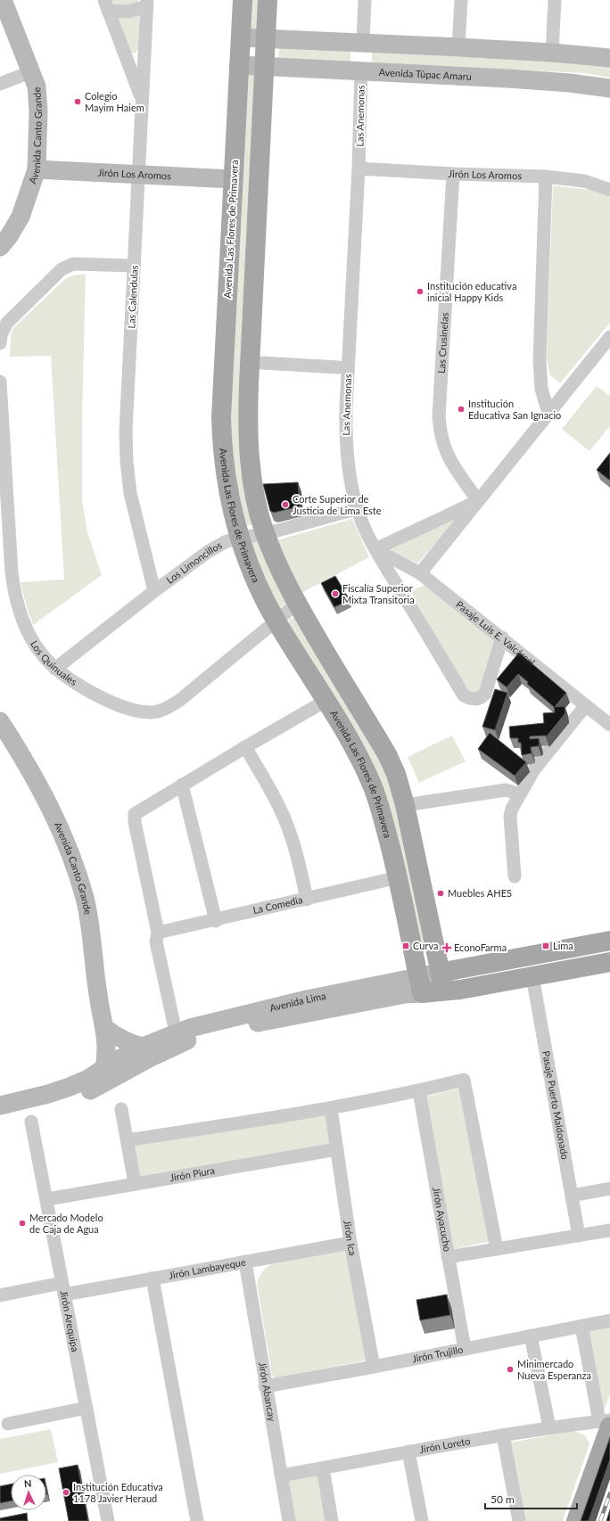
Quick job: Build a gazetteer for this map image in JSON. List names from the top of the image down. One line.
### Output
{"streets":{"main road":["Avenida Túpac Amaru","Avenida Canto Grande","Jirón Los Aromos","Avenida Las Flores de Primavera","Avenida Lima"],"street":["Las Anemonas","Las Calendulas","Las Crusinelas","Los Limoncillos","Pasaje Luis E. Valcárcel","Los Quinuales","La Comedia","Pasaje Puerto Maldonado","Jirón Piura","Jirón Ayacucho","Jirón Ica","Jirón Lambayeque","Jirón Arequipa","Jirón Trujillo","Jirón Abancay","Jirón Loreto"]},"crossings":[["Avenida Túpac Amaru","Las Anemonas"],["Avenida Túpac Amaru","Avenida Las Flores de Primavera"],["Las Anemonas","Jirón Los Aromos"],["Las Anemonas","Los Limoncillos"],["Las Anemonas","Pasaje Luis E. Valcárcel"],["Avenida Canto Grande","Jirón Los Aromos"],["Avenida Canto Grande","Avenida Lima"],["Jirón Los Aromos","Avenida Las Flores de Primavera"],["Jirón Los Aromos","Las Calendulas"],["Jirón Los Aromos","Las Crusinelas"],["Avenida Las Flores de Primavera","Los Limoncillos"],["Avenida Las Flores de Primavera","Los Quinuales"],["Avenida Las Flores de Primavera","La Comedia"],["Avenida Las Flores de Primavera","Avenida Lima"],["Las Calendulas","Los Limoncillos"],["Los Limoncillos","Los Quinuales"],["Avenida Lima","Pasaje Puerto Maldonado"],["Jirón Piura","Jirón Ica"],["Jirón Piura","Jirón Arequipa"],["Jirón Ayacucho","Jirón Trujillo"],["Jirón Ica","Jirón Lambayeque"],["Jirón Ica","Jirón Trujillo"],["Jirón Lambayeque","Jirón Arequipa"],["Jirón Lambayeque","Jirón Abancay"],["Jirón Trujillo","Jirón Abancay"],["Jirón Abancay","Jirón Loreto"]],"places":{"other":["Colegio Mayim Haiem","Institución educativa inicial Happy Kids","Institución Educativa San Ignacio","Corte Superior de Justicia de Lima Este","Fiscalía Superior Mixta Transitoria","Muebles AHES","Mercado Modelo de Caja de Agua","Minimercado Nueva Esperanza","Institución Educativa 1178 Javier Heraud"],"transit":["Curva","Lima"],"health":["EconoFarma"]},"scale_bar":"50 m","north":"top"}
